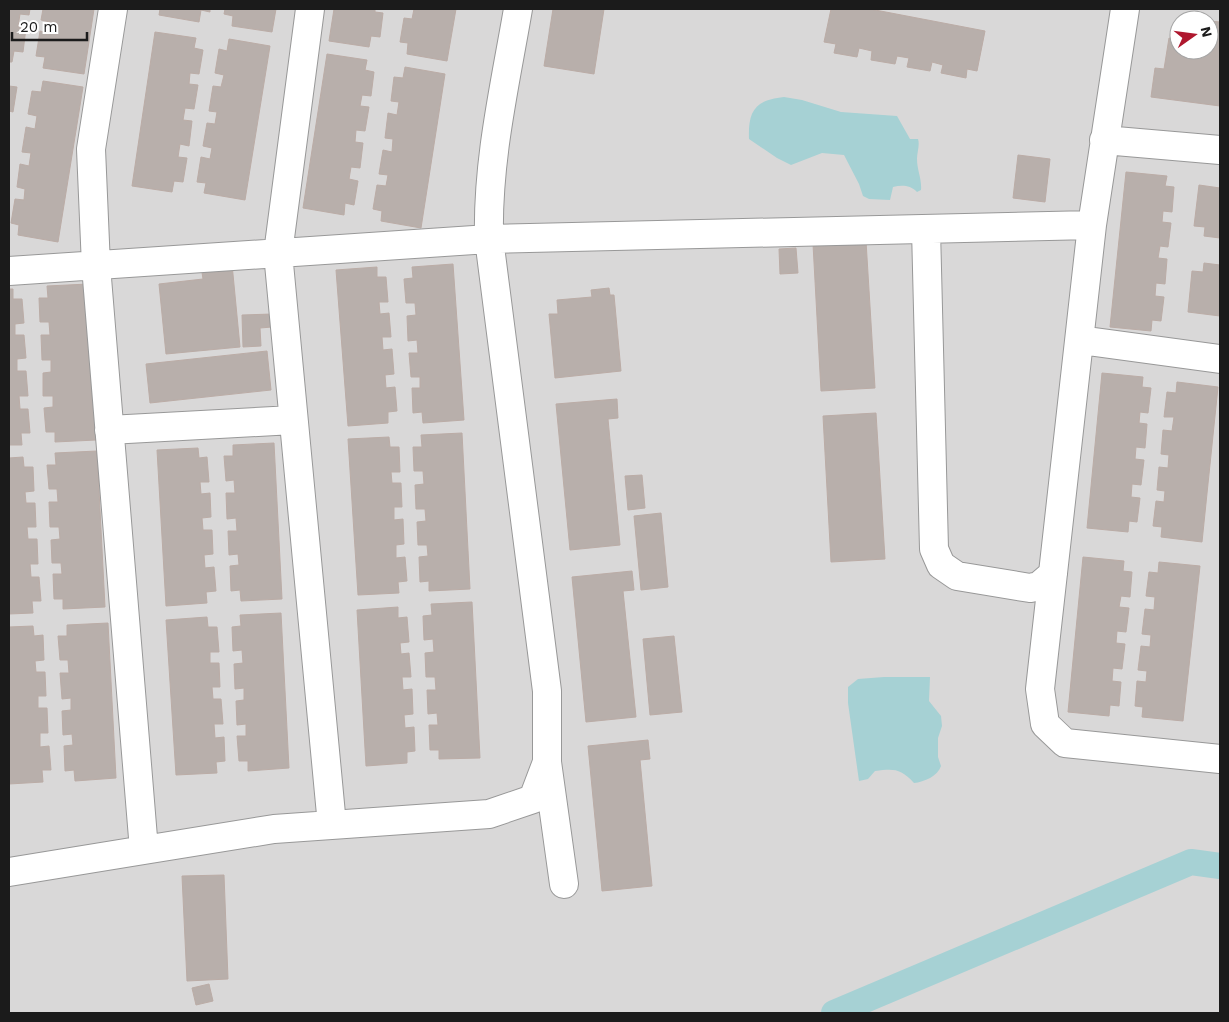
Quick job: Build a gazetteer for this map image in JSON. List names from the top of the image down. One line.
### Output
{"scale_bar":"20 m","north":"right"}
